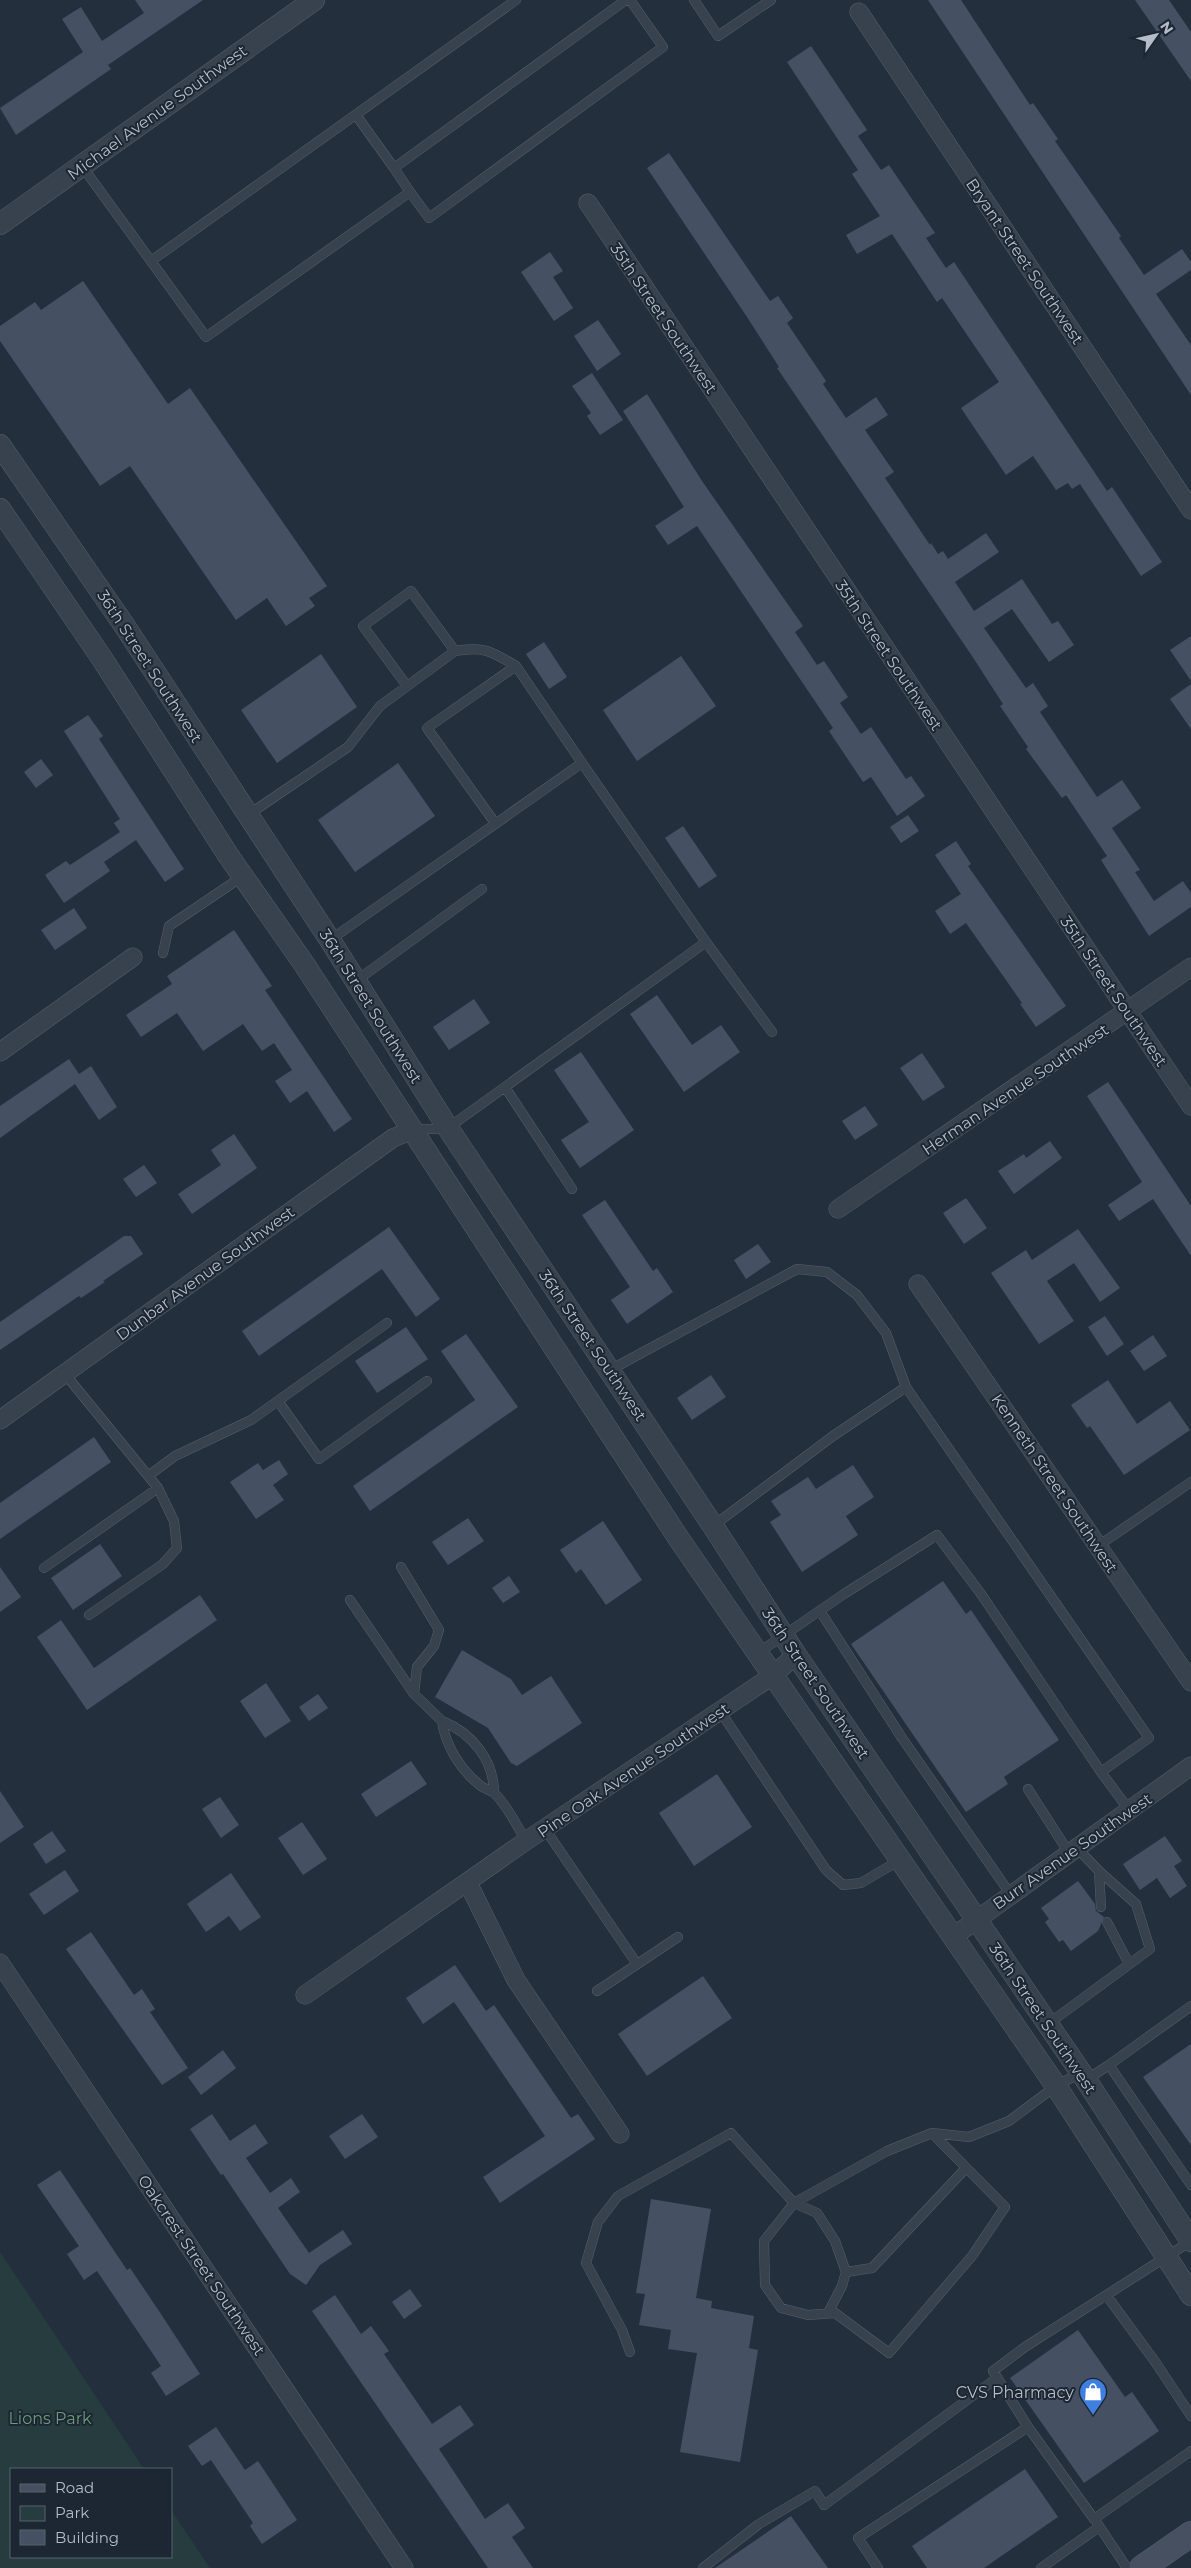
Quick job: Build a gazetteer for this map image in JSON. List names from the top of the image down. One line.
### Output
{"streets":{"street":["Michael Avenue Southwest","Bryant Street Southwest","35th Street Southwest","36th Street Southwest","Herman Avenue Southwest","Dunbar Avenue Southwest","Kenneth Street Southwest","Pine Oak Avenue Southwest","Burr Avenue Southwest","Oakcrest Street Southwest"]},"crossings":[["35th Street Southwest","Herman Avenue Southwest"],["36th Street Southwest","Dunbar Avenue Southwest"],["36th Street Southwest","Pine Oak Avenue Southwest"],["36th Street Southwest","Burr Avenue Southwest"]],"parks":["Lions Park"],"places":{"shop":["CVS Pharmacy"]},"legend":["Road","Park","Building"],"north":"top right"}
